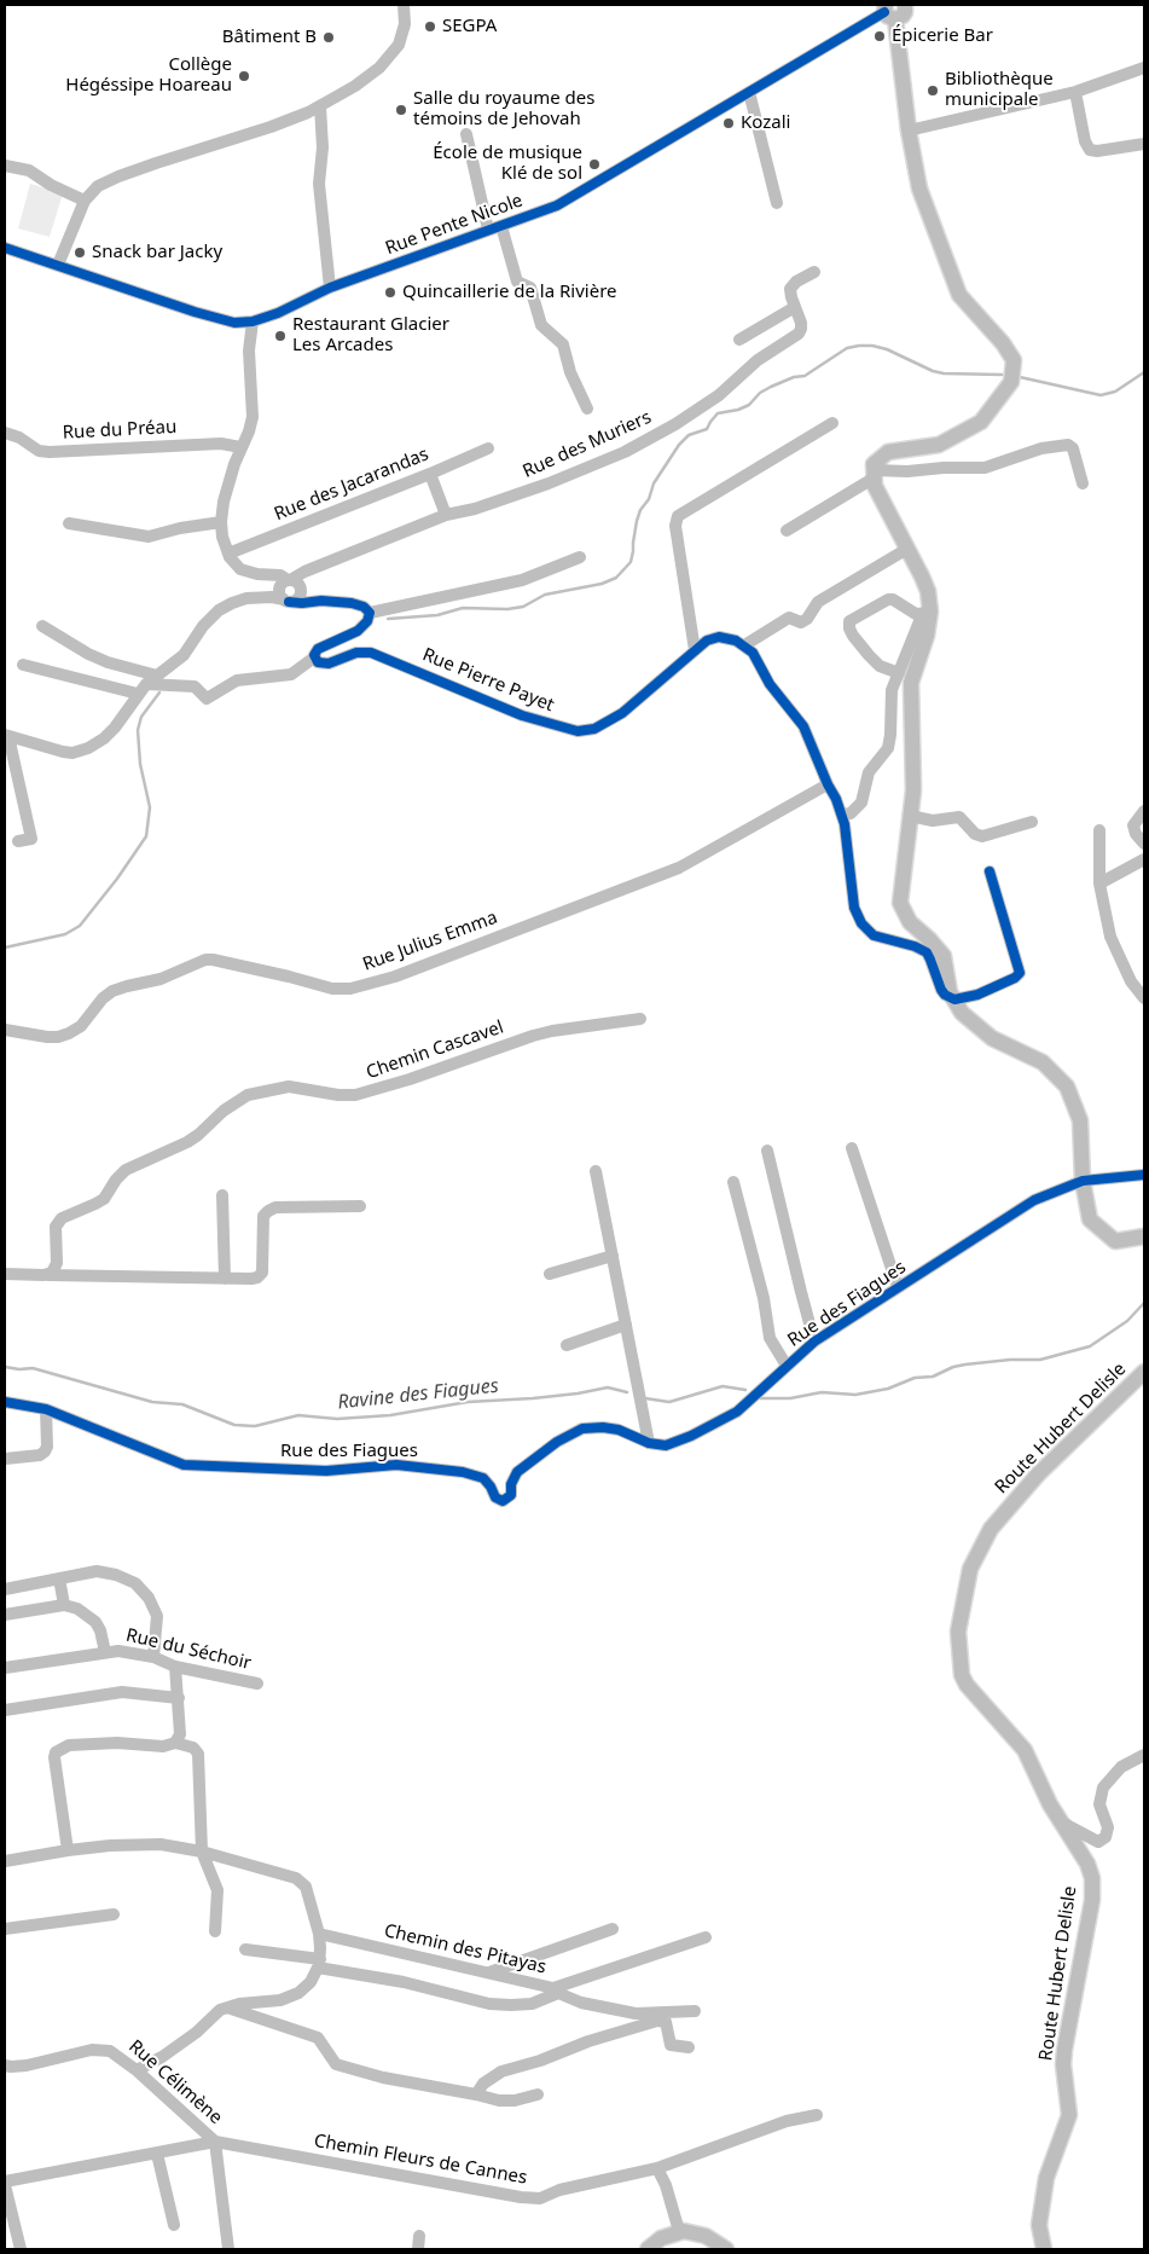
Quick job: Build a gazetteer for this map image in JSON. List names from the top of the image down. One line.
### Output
{"streets":{"main road":["Route Hubert Delisle"],"street":["Rue Pente Nicole","Rue du Préau","Rue des Muriers","Rue des Jacarandas","Rue Pierre Payet","Rue Julius Emma","Chemin Cascavel","Rue des Fiagues","Rue du Séchoir","Chemin des Pitayas","Rue Célimène","Chemin Fleurs de Cannes"]},"crossings":[["Rue Célimène","Chemin Fleurs de Cannes"]],"water":["Ravine des Fiagues"],"places":["SEGPA","Épicerie Bar","Bâtiment B","Collège Hégéssipe Hoareau","Bibliothèque municipale","Salle du royaume des témoins de Jehovah","Kozali","École de musique Klé de sol","Snack bar Jacky","Quincaillerie de la Rivière","Restaurant Glacier Les Arcades"]}
